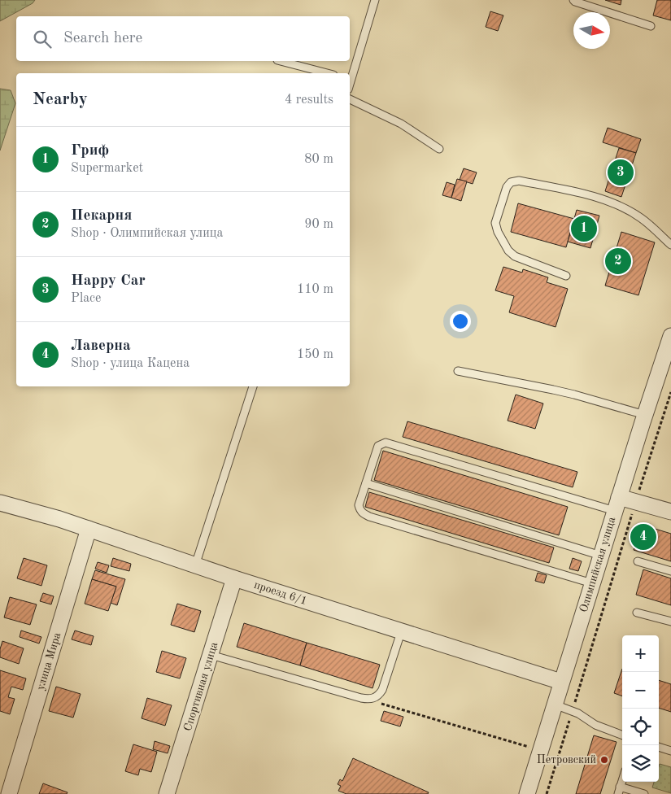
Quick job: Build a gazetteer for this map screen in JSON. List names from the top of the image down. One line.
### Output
{"streets":{"street":["Олимпийская улица","проезд 6/1","улица Мира","Спортивная улица"]},"crossings":[["Олимпийская улица","проезд 6/1"],["проезд 6/1","улица Мира"],["проезд 6/1","Спортивная улица"]],"places":["Петровский"],"north":"right","page":{"search":"Search here","heading":["Nearby","4 results"],"list":[{"mark":"1","name":"Гриф","note":"Supermarket","value":"80 m"},{"mark":"2","name":"Пекарня","note":"Shop · Олимпийская улица","value":"90 m"},{"mark":"3","name":"Happy Car","note":"Place","value":"110 m"},{"mark":"4","name":"Лаверна","note":"Shop · улица Кацена","value":"150 m"}],"pins":["3","1","2","4"],"map_buttons":["+","−"]}}
